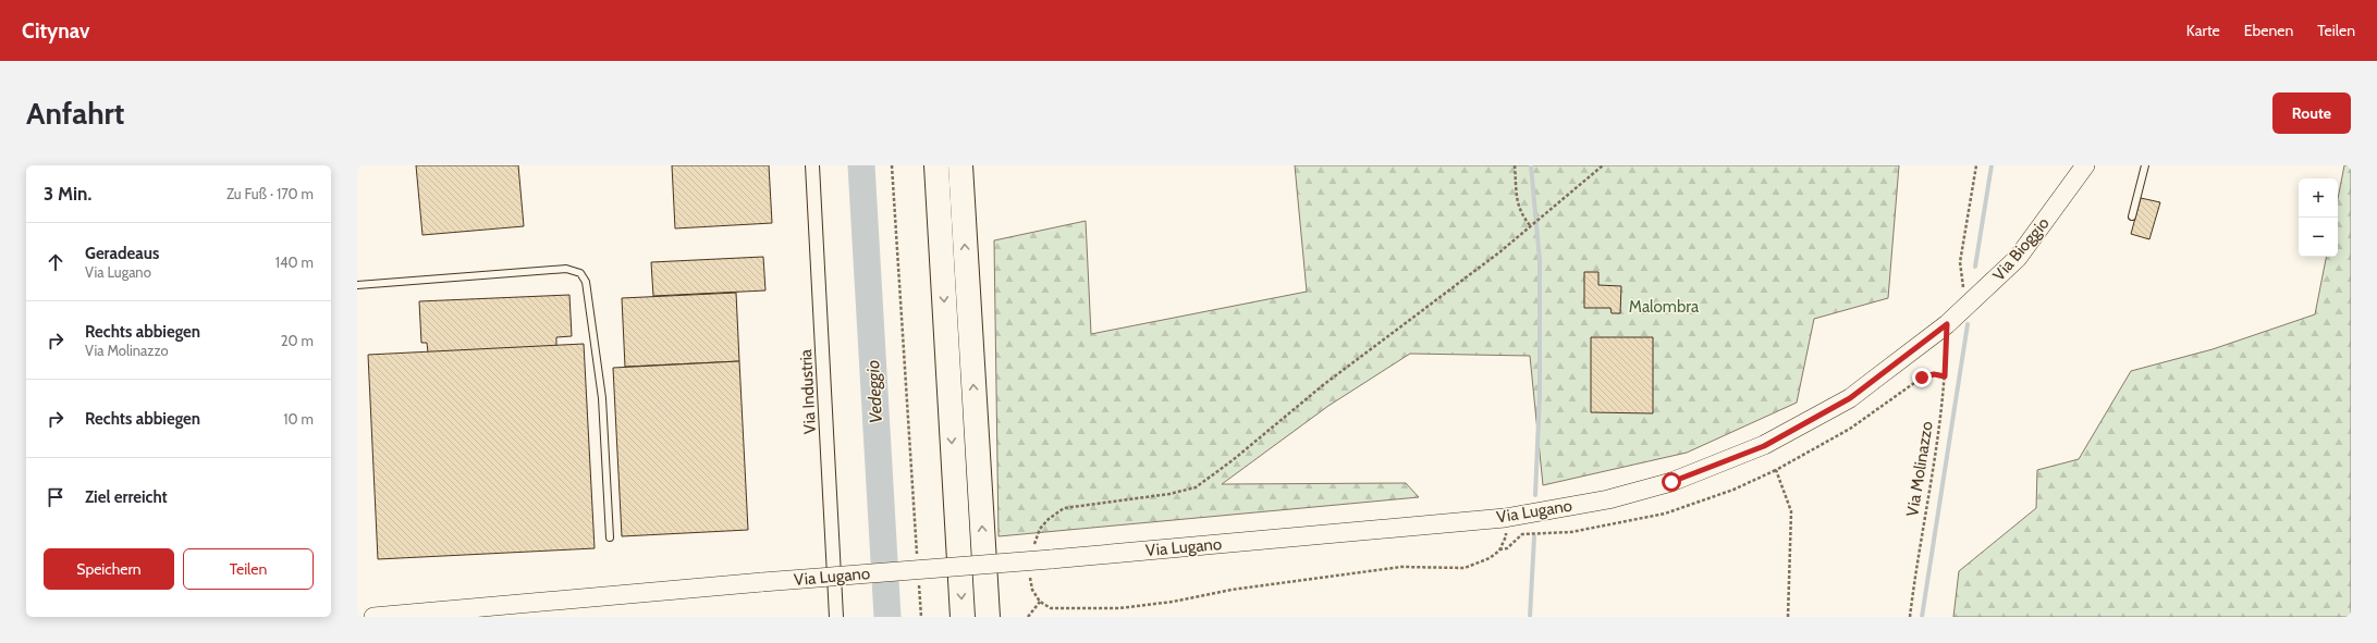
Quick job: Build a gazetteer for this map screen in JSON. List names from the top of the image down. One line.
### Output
{"streets":{"main road":["Via Bioggio","Via Lugano"],"street":["Via Industria"],"path":["Via Molinazzo"]},"crossings":[["Via Bioggio","Via Molinazzo"],["Via Bioggio","Via Lugano"],["Via Molinazzo","Via Lugano"]],"water":["Vedeggio"],"parks":["Malombra"],"page":{"header":"Citynav","nav":["Karte","Ebenen","Teilen"],"buttons":["Route",["Speichern","Teilen"]],"title":"Anfahrt","heading":["3 Min.","Zu Fuß · 170 m"],"map_buttons":["+","−"],"list":[["Geradeaus","Via Lugano","140 m"],["Rechts abbiegen","Via Molinazzo","20 m"],["Rechts abbiegen","10 m"],"Ziel erreicht"]}}
